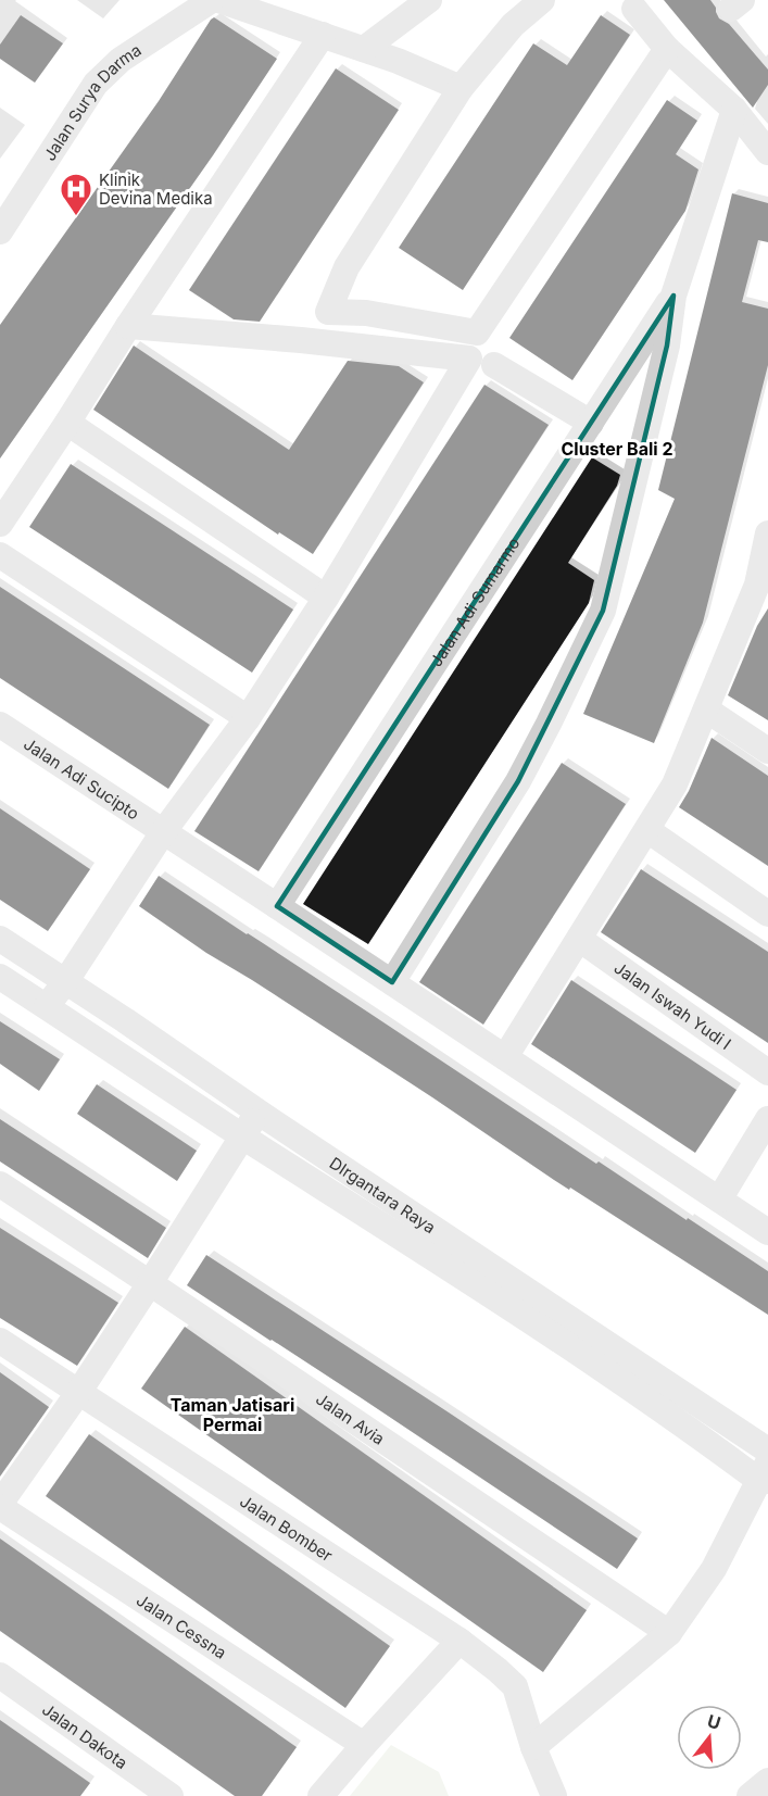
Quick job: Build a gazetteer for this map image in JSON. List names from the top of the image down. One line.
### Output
{"streets":{"street":["Jalan Surya Darma","Jalan Adi Sumarmo","Jalan Adi Sucipto","Jalan Iswah Yudi I","DIrgantara Raya","Jalan Avia","Jalan Bomber","Jalan Cessna","Jalan Dakota"]},"crossings":[["Jalan Adi Sumarmo","Jalan Adi Sucipto"]],"districts":["Cluster Bali 2","Taman Jatisari Permai"],"places":{"hospital":["Klinik Devina Medika"]},"north":"top"}
